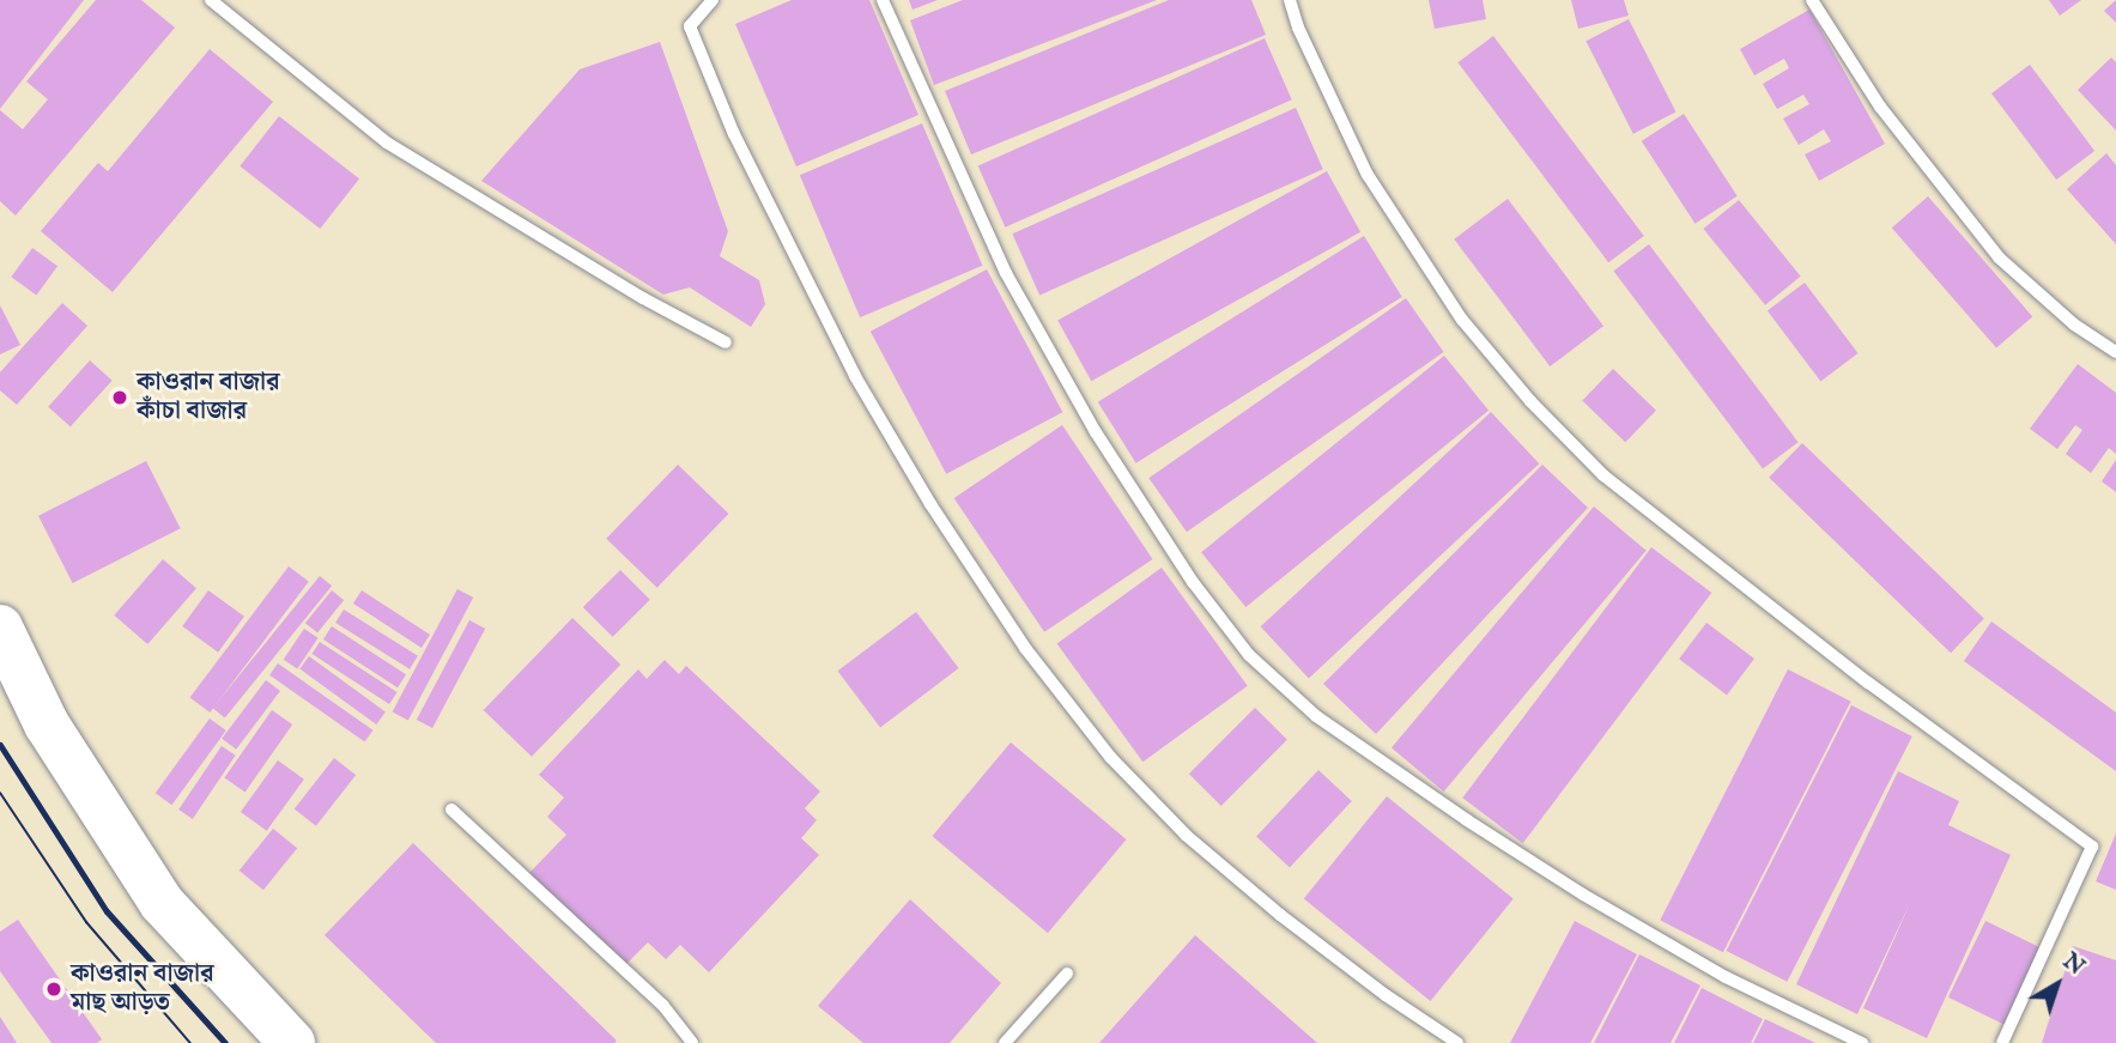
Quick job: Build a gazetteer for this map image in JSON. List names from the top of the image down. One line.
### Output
{"places":["কাওরান বাজার কাঁচা বাজার","কাওরান বাজার মাছ আড়ত"],"north":"top right"}
